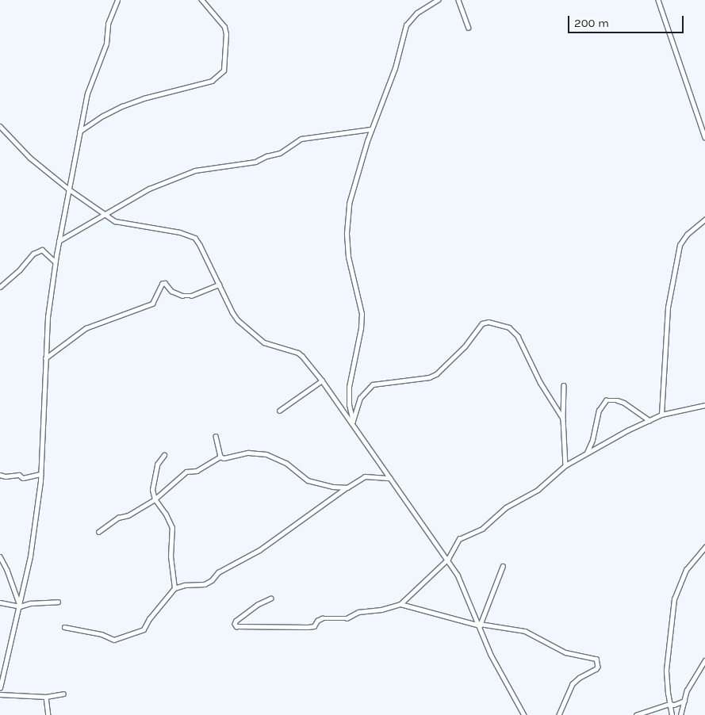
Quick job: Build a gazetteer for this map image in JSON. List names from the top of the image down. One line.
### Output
{"scale_bar":"200 m"}
